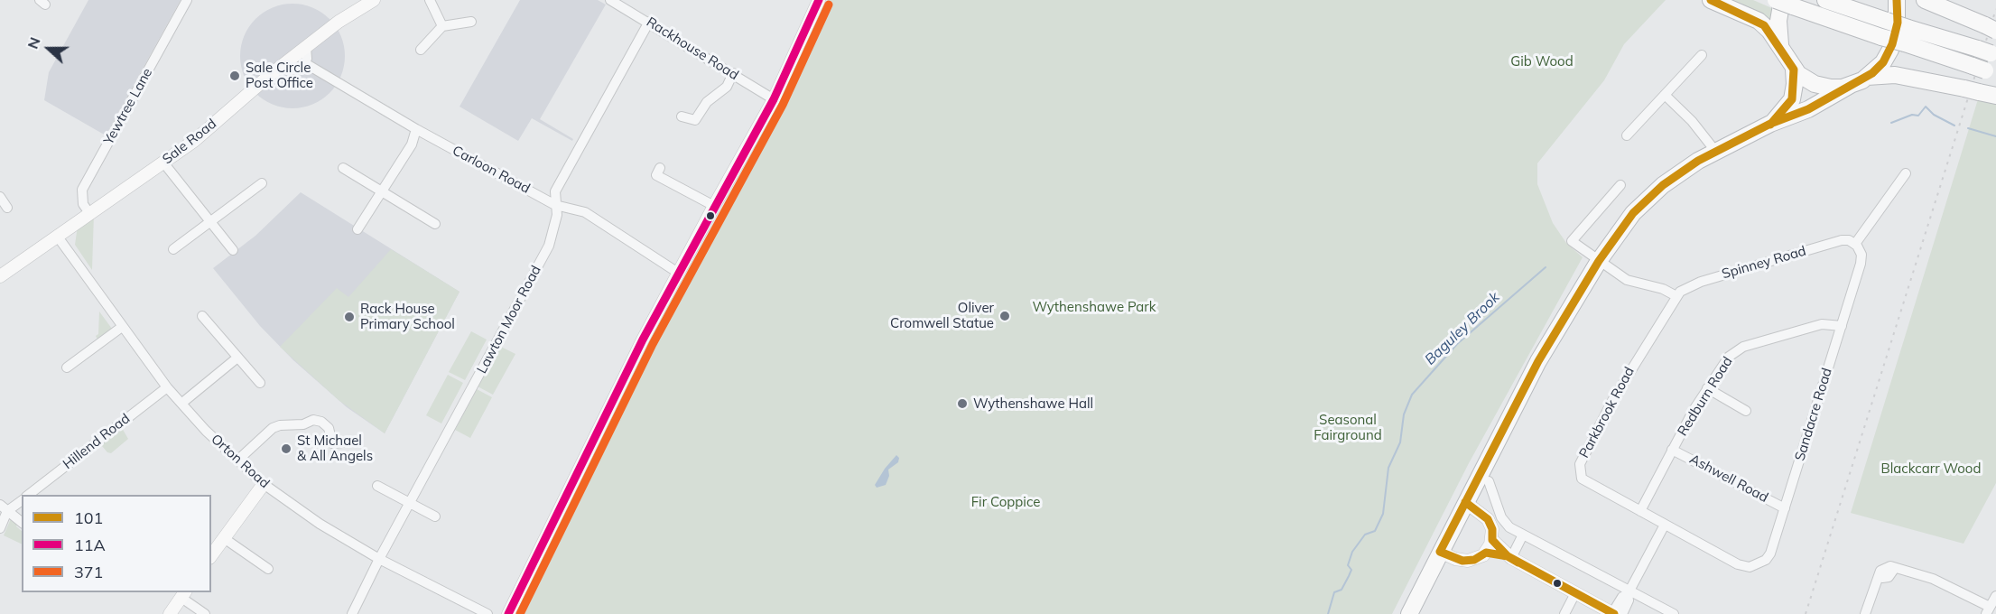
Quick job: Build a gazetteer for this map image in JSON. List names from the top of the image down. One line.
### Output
{"streets":{"main road":["Sale Road"],"street":["Rackhouse Road","Yewtree Lane","Carloon Road","Spinney Road","Lawton Moor Road","Redburn Road","Parkbrook Road","Sandacre Road","Hillend Road","Orton Road","Ashwell Road"]},"crossings":[["Rackhouse Road","Lawton Moor Road"],["Yewtree Lane","Sale Road"],["Sale Road","Orton Road"],["Carloon Road","Lawton Moor Road"],["Spinney Road","Parkbrook Road"],["Spinney Road","Sandacre Road"],["Lawton Moor Road","Orton Road"],["Redburn Road","Parkbrook Road"],["Redburn Road","Sandacre Road"],["Redburn Road","Ashwell Road"],["Parkbrook Road","Sandacre Road"],["Sandacre Road","Ashwell Road"],["Hillend Road","Orton Road"]],"water":["Baguley Brook"],"parks":["Gib Wood","Wythenshawe Park","Seasonal Fairground","Blackcarr Wood","Fir Coppice"],"places":["Sale Circle Post Office","Oliver Cromwell Statue","Rack House Primary School","Wythenshawe Hall","St Michael & All Angels"],"lines":["transit line 101","transit line 11A","transit line 371"],"legend":["101","11A","371"],"north":"left"}
